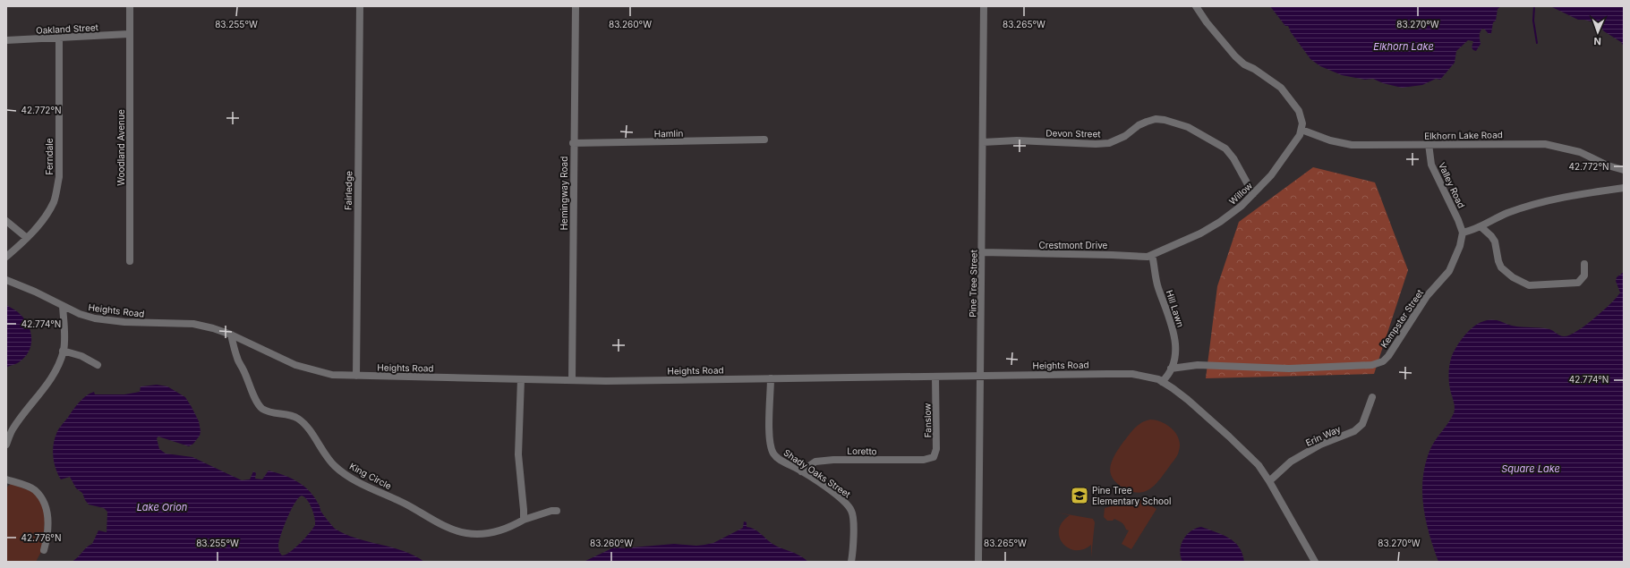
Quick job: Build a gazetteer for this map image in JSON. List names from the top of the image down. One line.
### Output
{"streets":{"street":["Oakland Street","Hamlin","Devon Street","Elkhorn Lake Road","Woodland Avenue","Ferndale","Valley Road","Fairledge","Hemingway Road","Willow","Crestmont Drive","Pine Tree Street","Hill Lawn","Heights Road","Kempster Street","Fanslow","Erin Way","Loretto","Shady Oaks Street","King Circle"]},"crossings":[["Oakland Street","Woodland Avenue"],["Oakland Street","Ferndale"],["Hamlin","Hemingway Road"],["Devon Street","Willow"],["Devon Street","Pine Tree Street"],["Elkhorn Lake Road","Valley Road"],["Elkhorn Lake Road","Willow"],["Valley Road","Kempster Street"],["Fairledge","Heights Road"],["Hemingway Road","Heights Road"],["Willow","Crestmont Drive"],["Crestmont Drive","Pine Tree Street"],["Crestmont Drive","Hill Lawn"],["Pine Tree Street","Heights Road"],["Hill Lawn","Kempster Street"],["Heights Road","Fanslow"],["Heights Road","Erin Way"],["Heights Road","Shady Oaks Street"],["Heights Road","King Circle"],["Fanslow","Loretto"],["Loretto","Shady Oaks Street"]],"water":["Elkhorn Lake","Square Lake","Lake Orion"],"places":{"school or university":["Pine Tree Elementary School"]},"north":"bottom","coordinates":["83.255°W","83.260°W","83.265°W","83.270°W","42.772°N","42.774°N","42.776°N"]}
